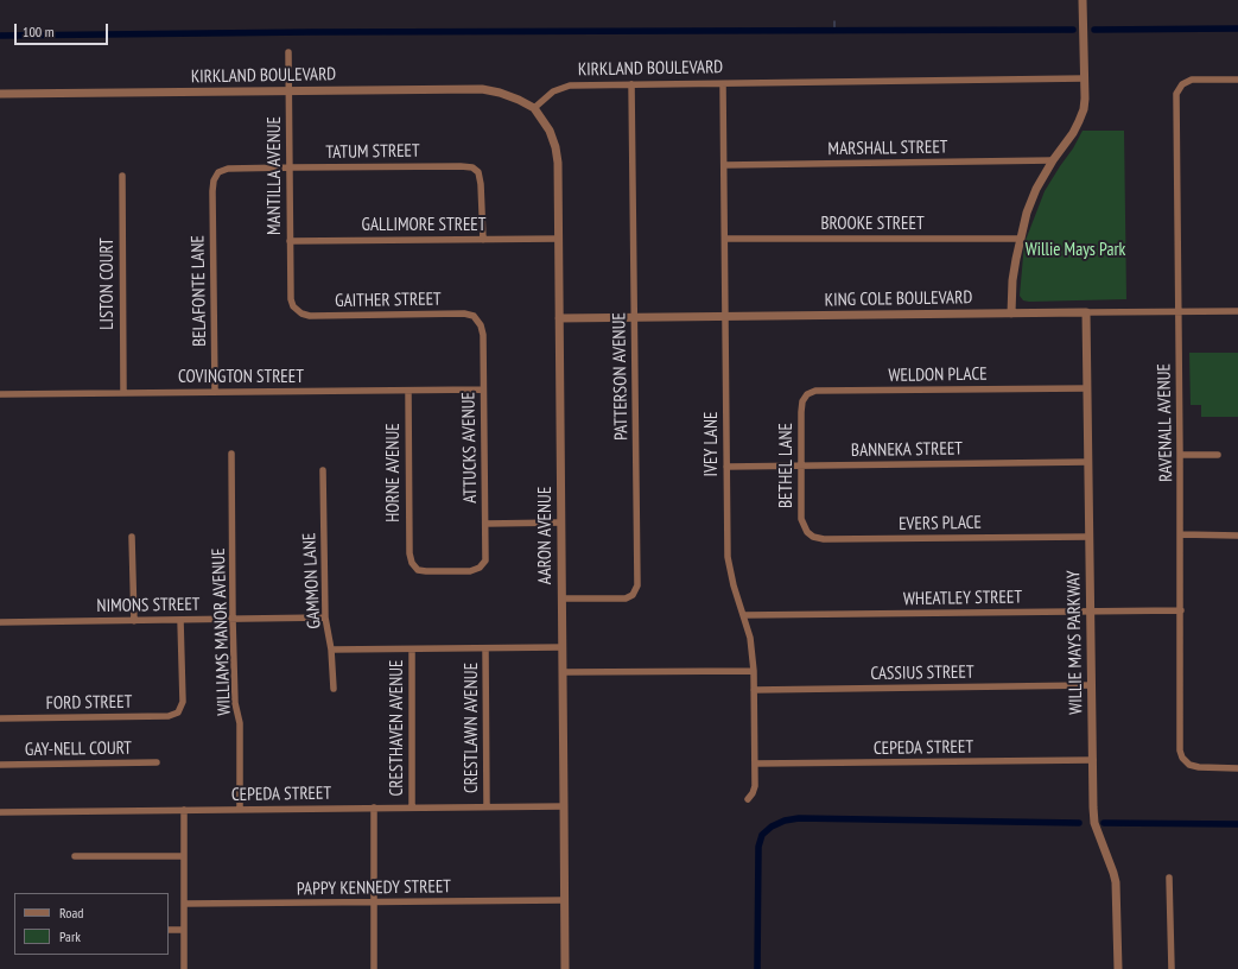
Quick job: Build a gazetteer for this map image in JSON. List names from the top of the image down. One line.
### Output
{"streets":{"street":["KIRKLAND BOULEVARD","MARSHALL STREET","TATUM STREET","MANTILLA AVENUE","BROOKE STREET","GALLIMORE STREET","LISTON COURT","BELAFONTE LANE","KING COLE BOULEVARD","GAITHER STREET","WELDON PLACE","PATTERSON AVENUE","COVINGTON STREET","RAVENALL AVENUE","IVEY LANE","ATTUCKS AVENUE","BANNEKA STREET","BETHEL LANE","HORNE AVENUE","EVERS PLACE","AARON AVENUE","GAMMON LANE","WHEATLEY STREET","NIMONS STREET","WILLIAMS MANOR AVENUE","WILLIE MAYS PARKWAY","CASSIUS STREET","FORD STREET","CRESTHAVEN AVENUE","CRESTLAWN AVENUE","CEPEDA STREET","GAY-NELL COURT","PAPPY KENNEDY STREET"]},"crossings":[["KIRKLAND BOULEVARD","MANTILLA AVENUE"],["KIRKLAND BOULEVARD","PATTERSON AVENUE"],["KIRKLAND BOULEVARD","IVEY LANE"],["KIRKLAND BOULEVARD","AARON AVENUE"],["MARSHALL STREET","IVEY LANE"],["TATUM STREET","MANTILLA AVENUE"],["TATUM STREET","GALLIMORE STREET"],["TATUM STREET","BELAFONTE LANE"],["MANTILLA AVENUE","GALLIMORE STREET"],["MANTILLA AVENUE","GAITHER STREET"],["BROOKE STREET","IVEY LANE"],["GALLIMORE STREET","AARON AVENUE"],["LISTON COURT","COVINGTON STREET"],["BELAFONTE LANE","COVINGTON STREET"],["KING COLE BOULEVARD","PATTERSON AVENUE"],["KING COLE BOULEVARD","RAVENALL AVENUE"],["KING COLE BOULEVARD","IVEY LANE"],["KING COLE BOULEVARD","AARON AVENUE"],["KING COLE BOULEVARD","WILLIE MAYS PARKWAY"],["GAITHER STREET","ATTUCKS AVENUE"],["WELDON PLACE","BETHEL LANE"],["WELDON PLACE","WILLIE MAYS PARKWAY"],["PATTERSON AVENUE","AARON AVENUE"],["COVINGTON STREET","ATTUCKS AVENUE"],["COVINGTON STREET","HORNE AVENUE"],["RAVENALL AVENUE","WHEATLEY STREET"],["IVEY LANE","BANNEKA STREET"],["IVEY LANE","WHEATLEY STREET"],["IVEY LANE","CASSIUS STREET"],["IVEY LANE","CEPEDA STREET"],["ATTUCKS AVENUE","HORNE AVENUE"],["BANNEKA STREET","BETHEL LANE"],["BANNEKA STREET","WILLIE MAYS PARKWAY"],["BETHEL LANE","EVERS PLACE"],["EVERS PLACE","WILLIE MAYS PARKWAY"],["AARON AVENUE","CEPEDA STREET"],["AARON AVENUE","PAPPY KENNEDY STREET"],["GAMMON LANE","NIMONS STREET"],["WHEATLEY STREET","WILLIE MAYS PARKWAY"],["NIMONS STREET","WILLIAMS MANOR AVENUE"],["NIMONS STREET","FORD STREET"],["WILLIAMS MANOR AVENUE","CEPEDA STREET"],["WILLIE MAYS PARKWAY","CASSIUS STREET"],["WILLIE MAYS PARKWAY","CEPEDA STREET"],["CRESTHAVEN AVENUE","CEPEDA STREET"],["CRESTLAWN AVENUE","CEPEDA STREET"]],"parks":["Willie Mays Park"],"legend":["Road","Park"],"scale_bar":"100 m"}
